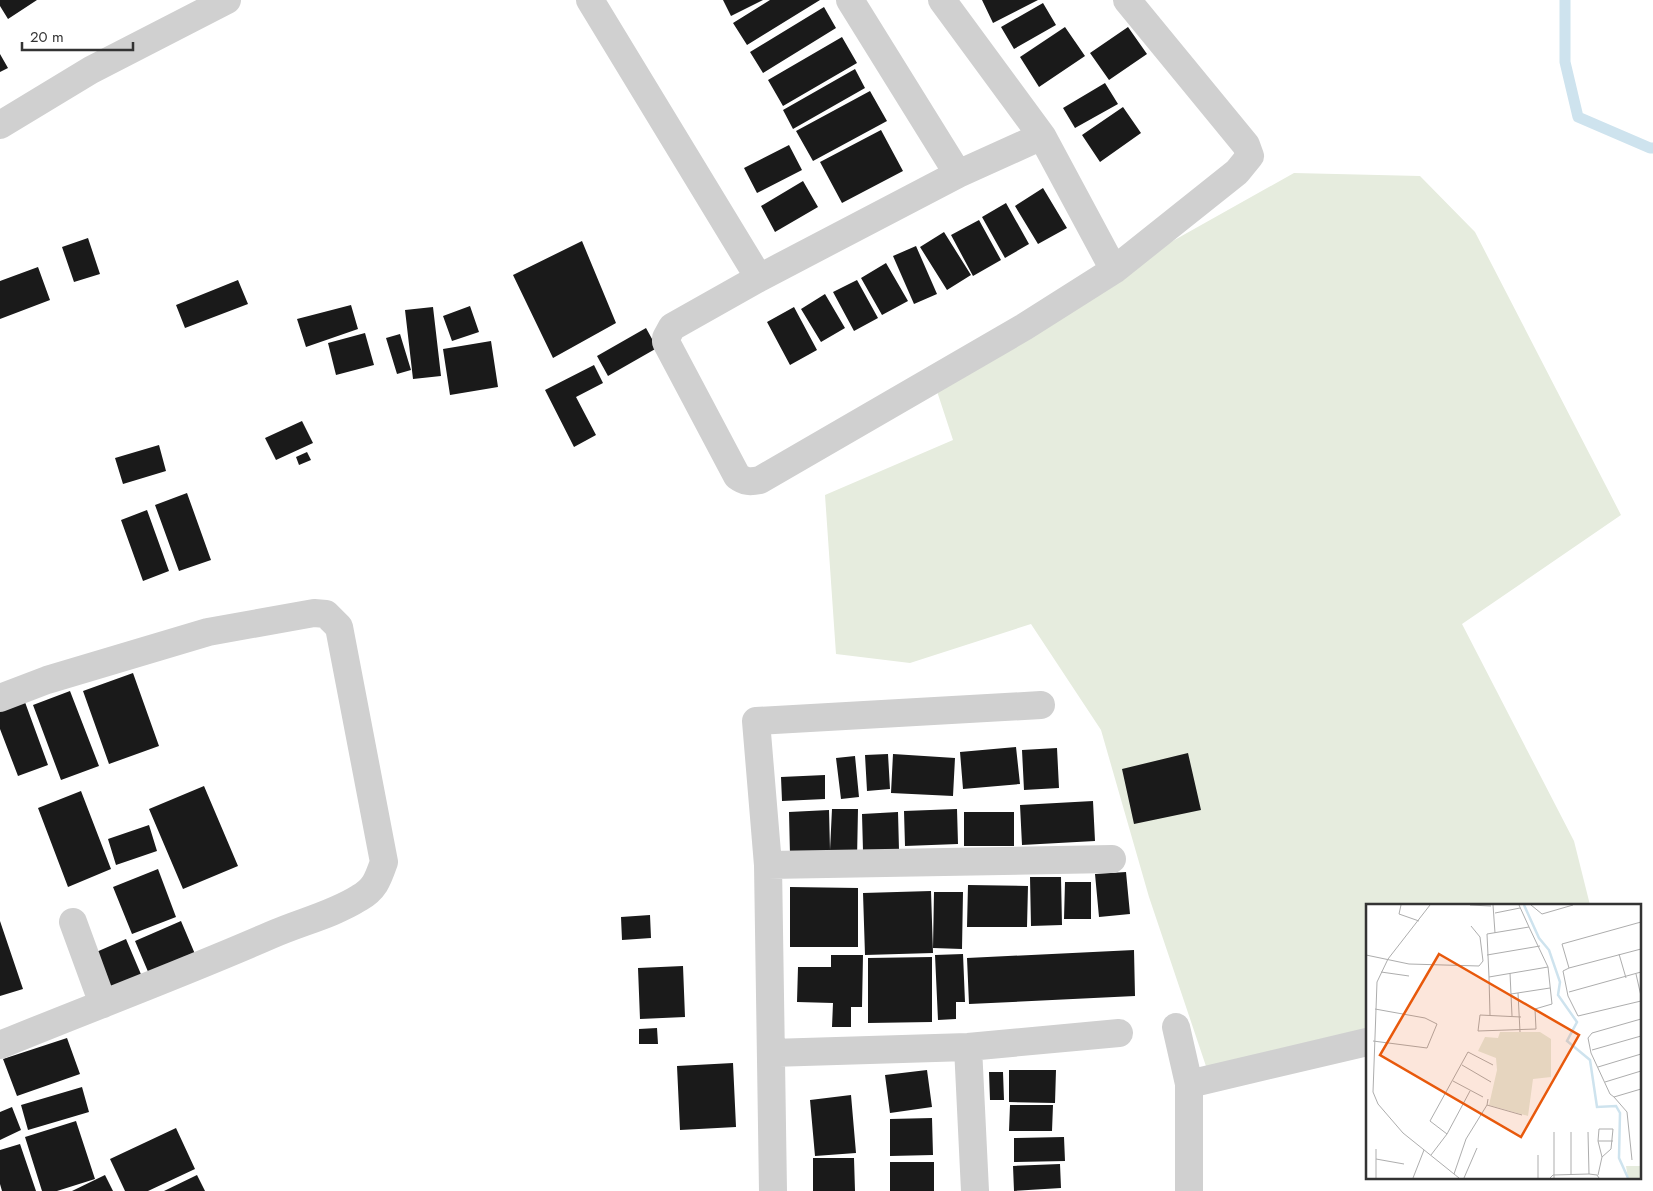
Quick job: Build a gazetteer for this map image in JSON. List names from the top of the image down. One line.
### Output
{"scale_bar":"20 m"}
